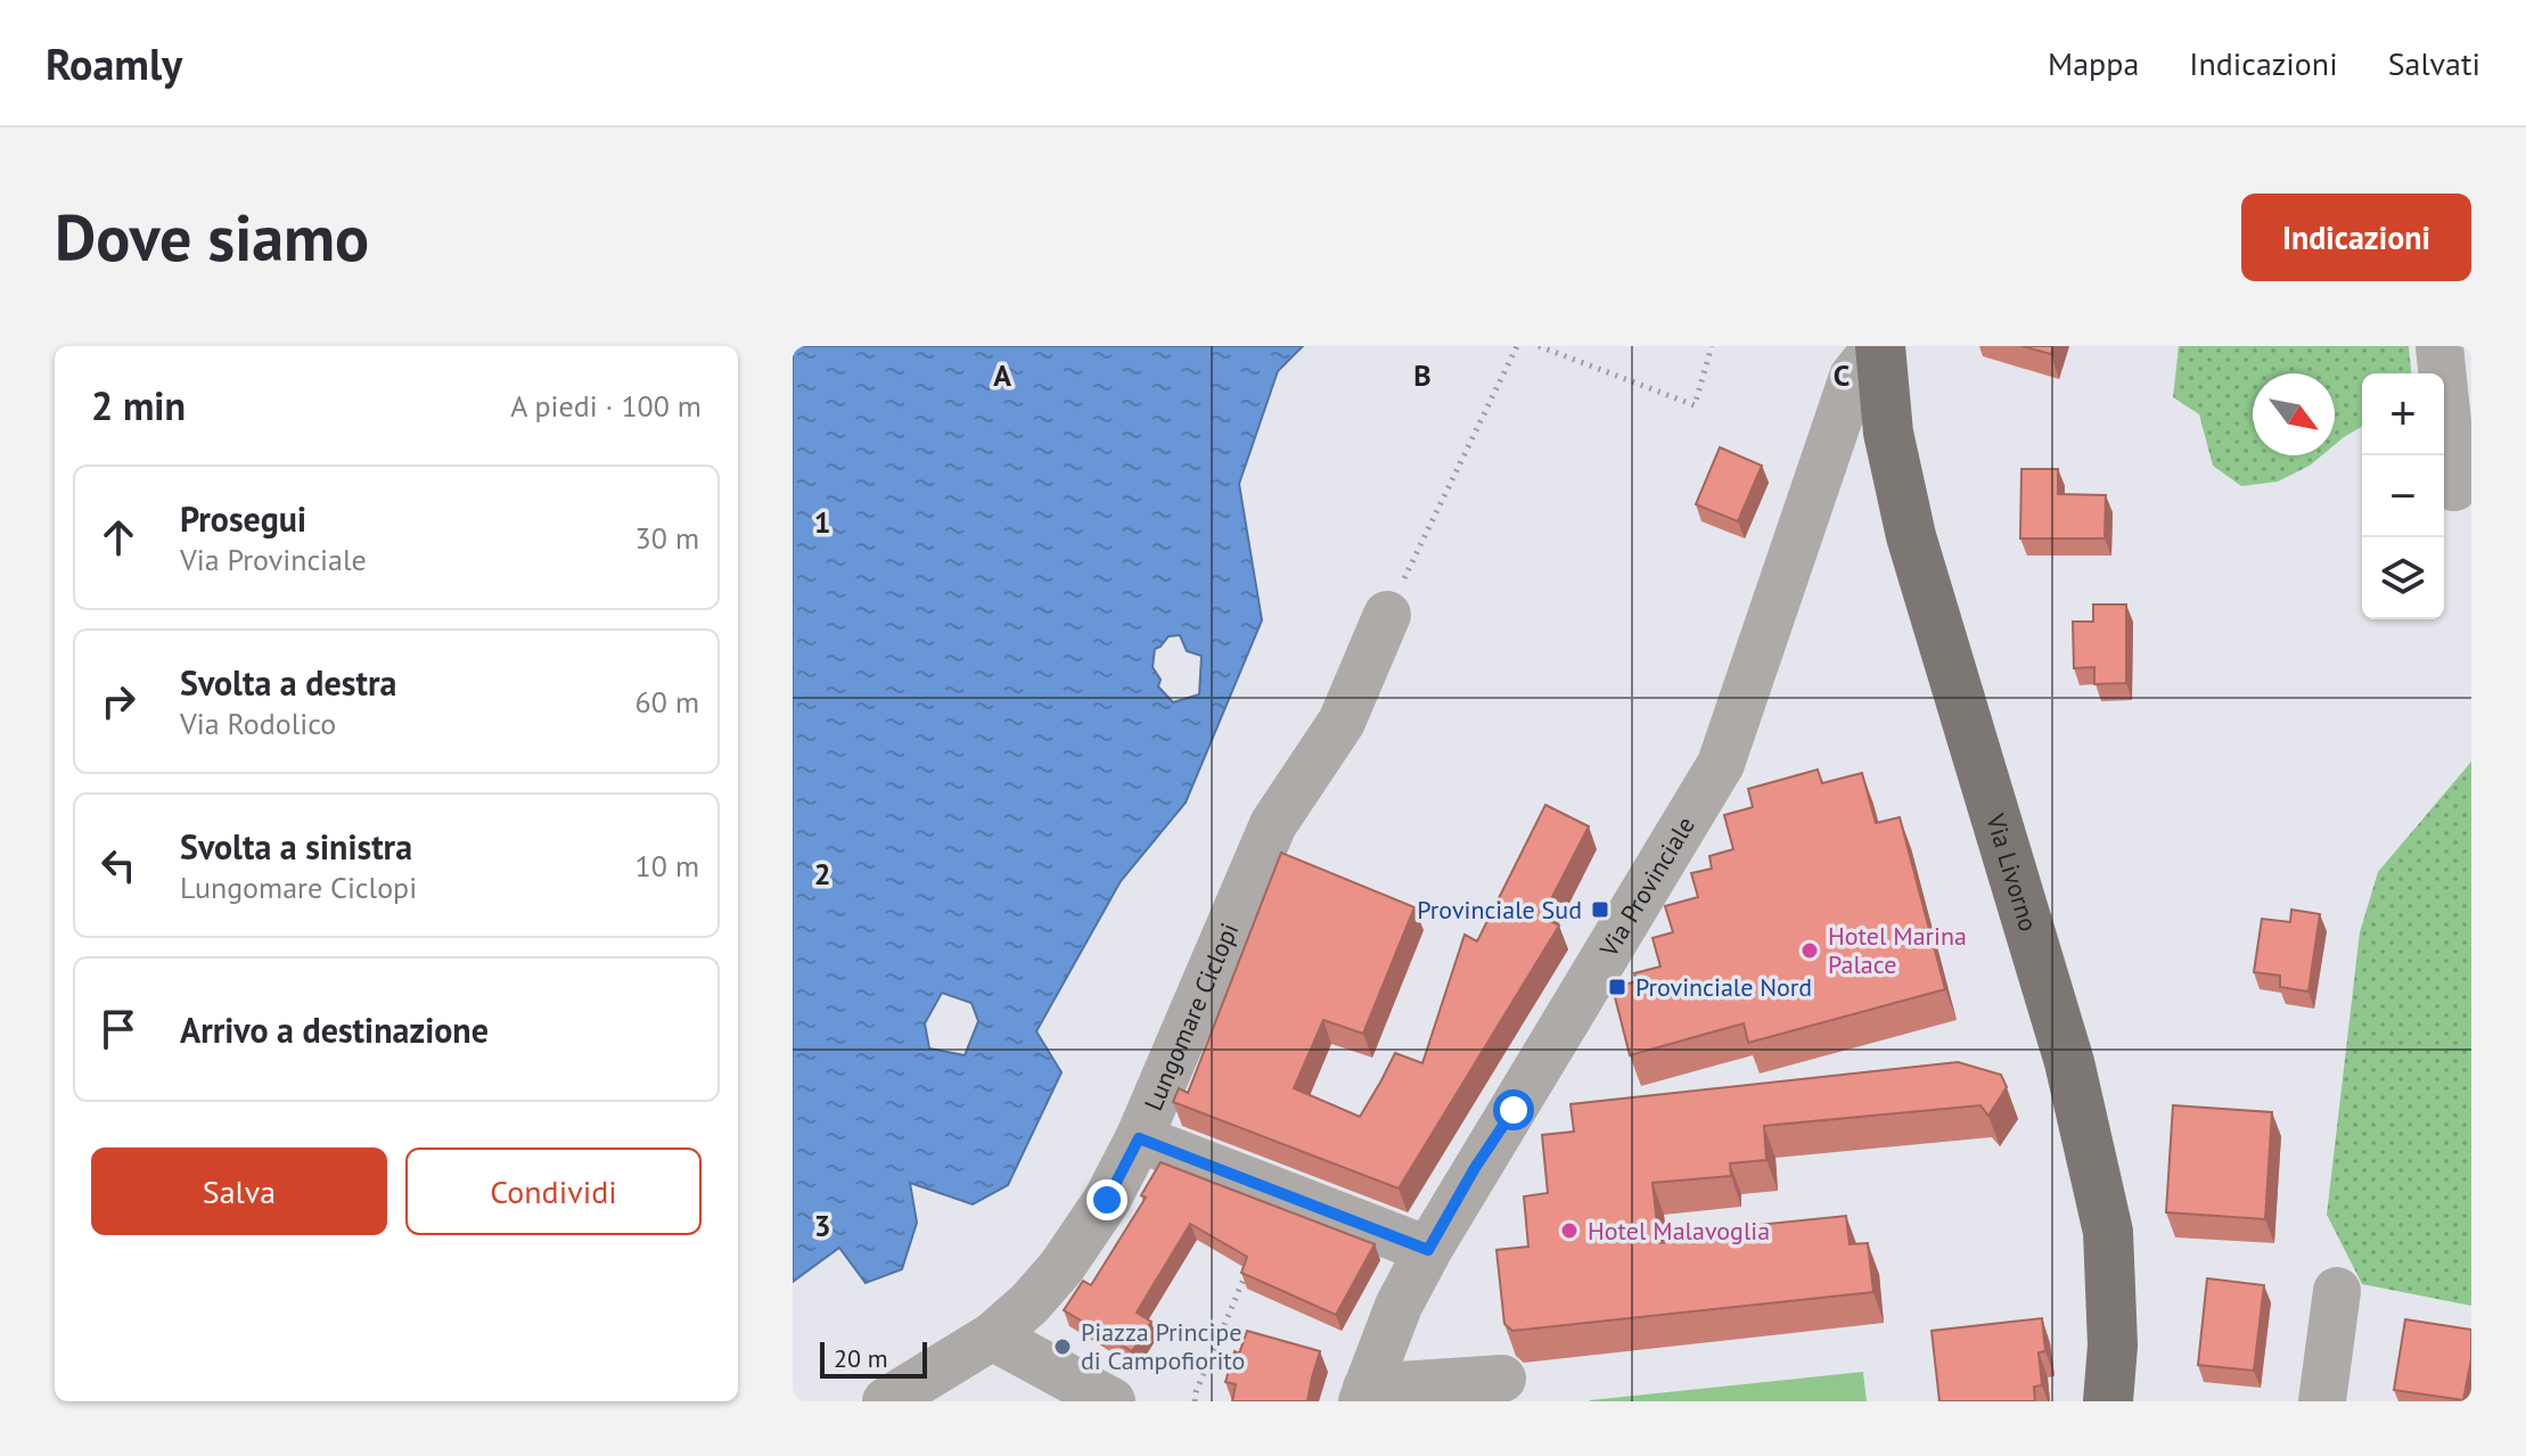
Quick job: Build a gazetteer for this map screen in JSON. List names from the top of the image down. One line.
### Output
{"streets":{"main road":["Via Livorno"],"street":["Via Provinciale","Lungomare Ciclopi"]},"crossings":[["Via Livorno","Via Provinciale"]],"places":{"transit":["Provinciale Sud","Provinciale Nord"],"other":["Hotel Marina Palace","Hotel Malavoglia","Piazza Principe di Campofiorito"]},"scale_bar":"20 m","north":"bottom right","page":{"header":"Roamly","nav":["Mappa","Indicazioni","Salvati"],"buttons":["Indicazioni",["Salva","Condividi"]],"title":"Dove siamo","heading":["2 min","A piedi · 100 m"],"map_buttons":["+","−"],"list":[["Prosegui","Via Provinciale","30 m"],["Svolta a destra","Via Rodolico","60 m"],["Svolta a sinistra","Lungomare Ciclopi","10 m"],"Arrivo a destinazione"],"scale":"20 m"},"grid":{"columns":["A","B","C"],"rows":["1","2","3"]}}
